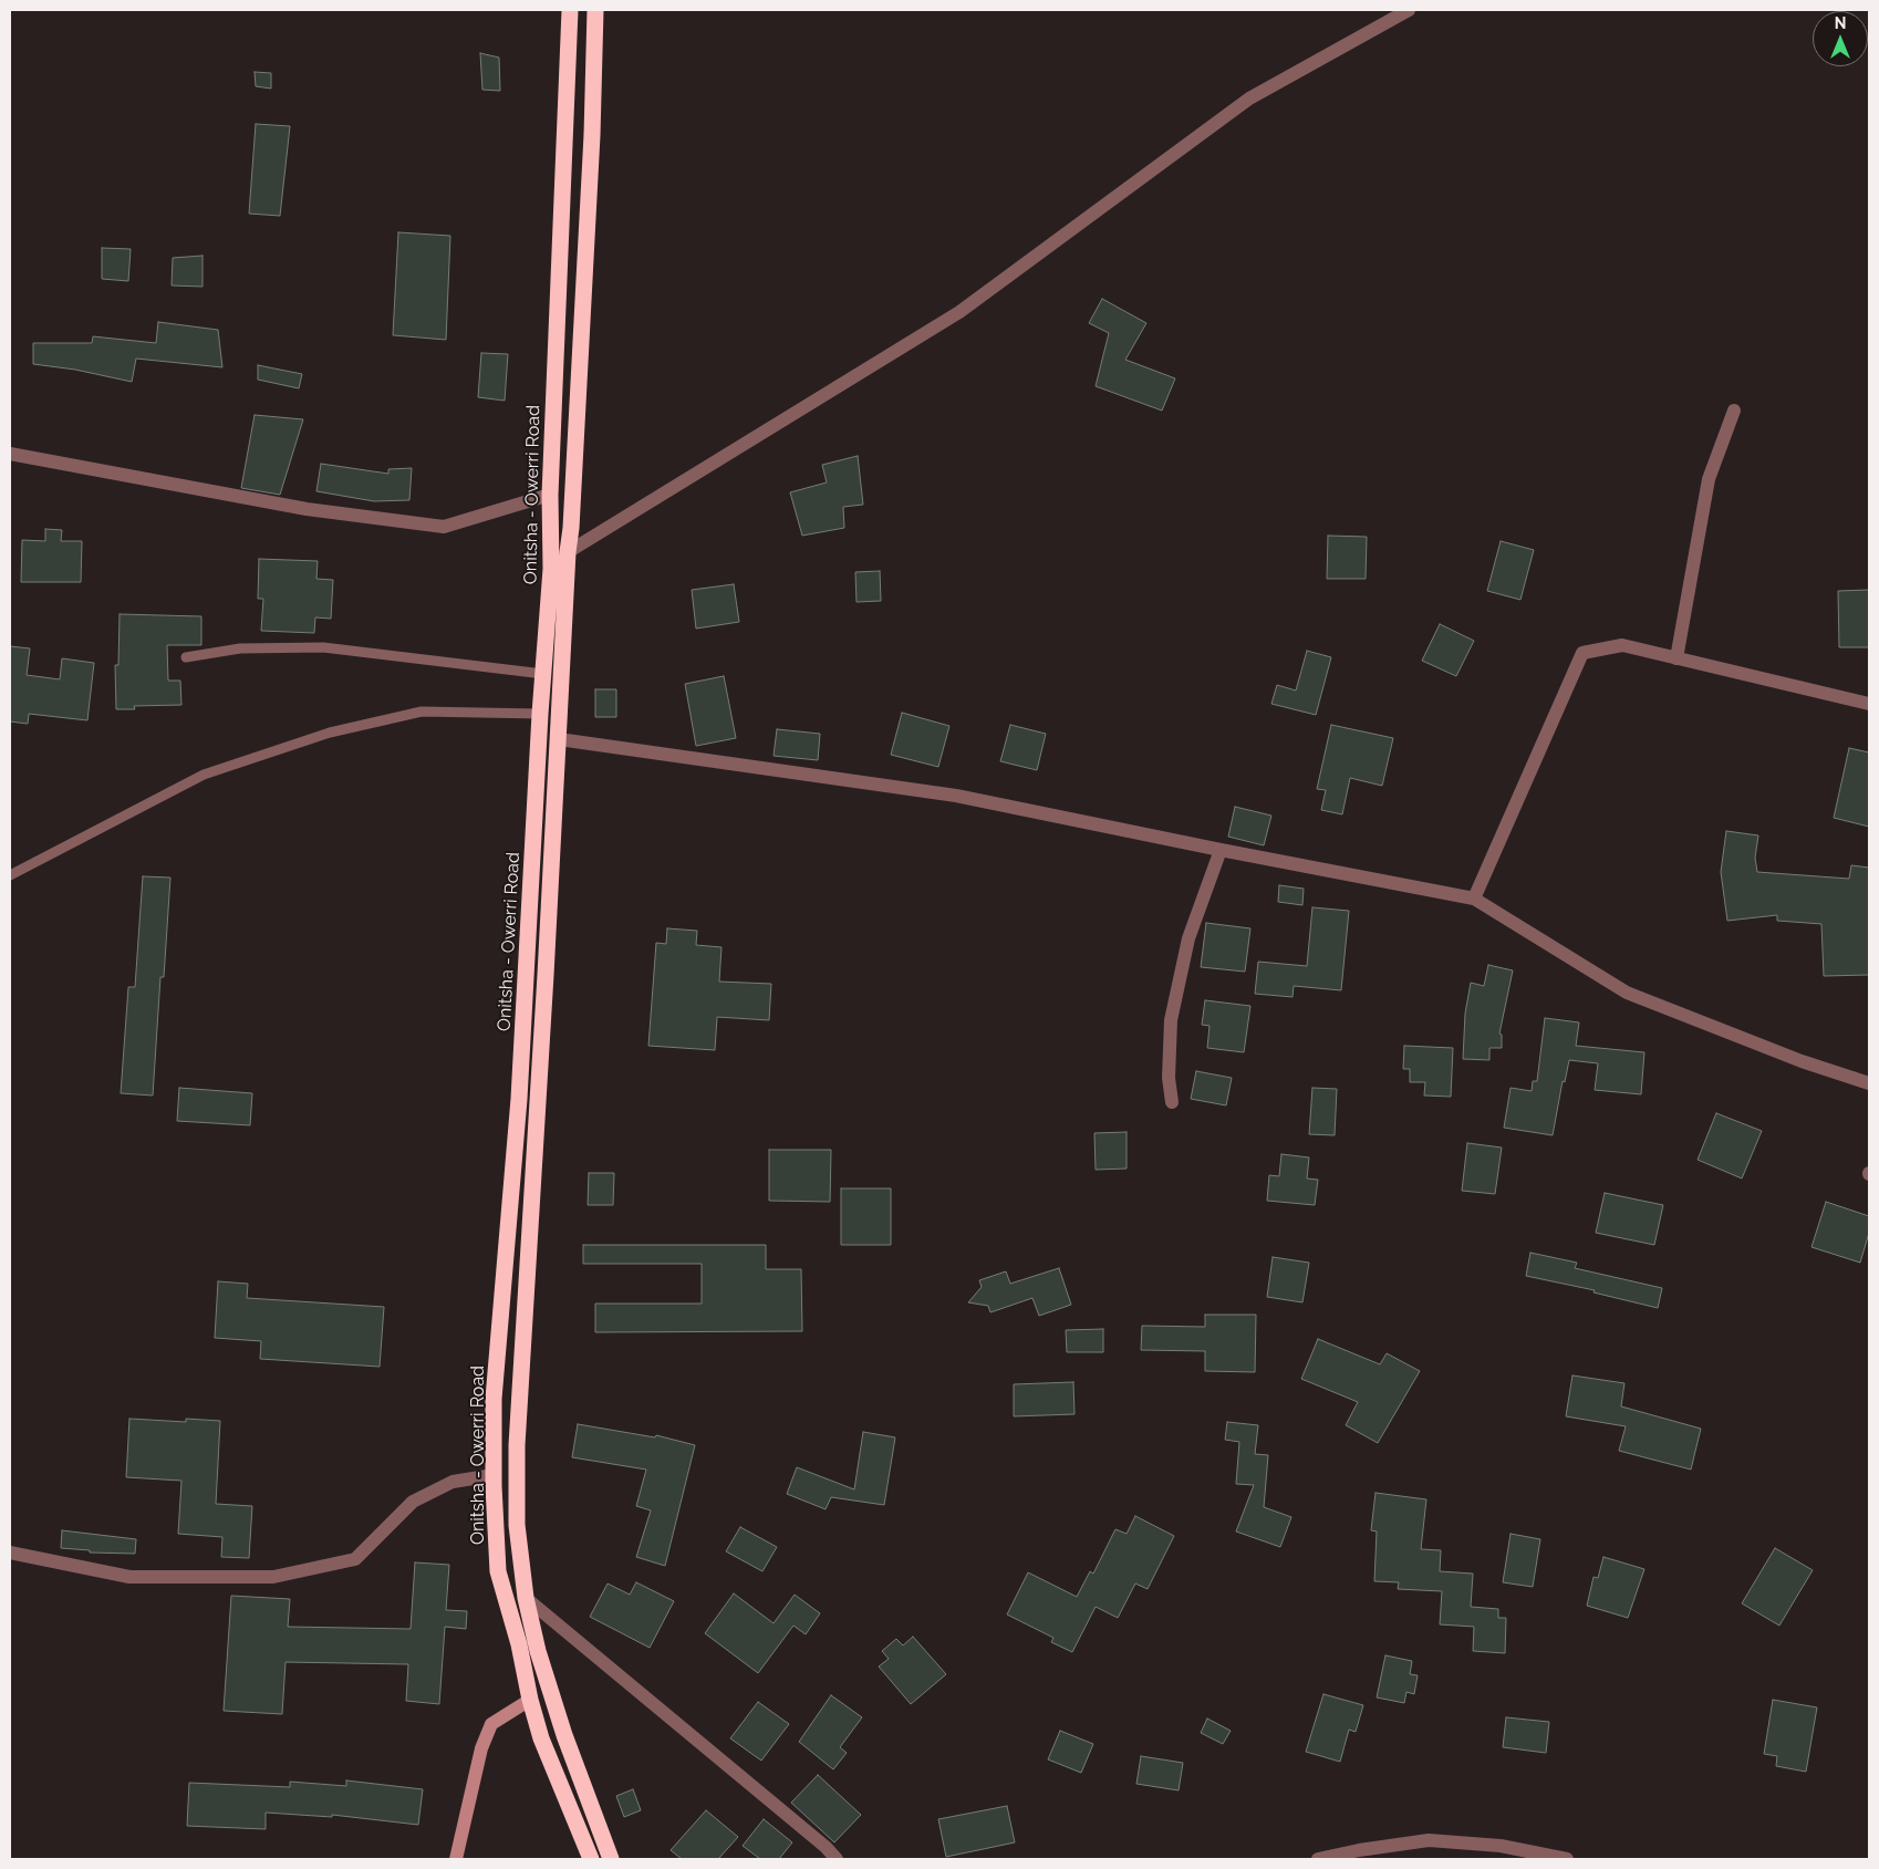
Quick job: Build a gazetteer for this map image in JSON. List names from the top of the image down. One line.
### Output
{"streets":{"highway":["Onitsha - Owerri Road"]},"north":"top"}
